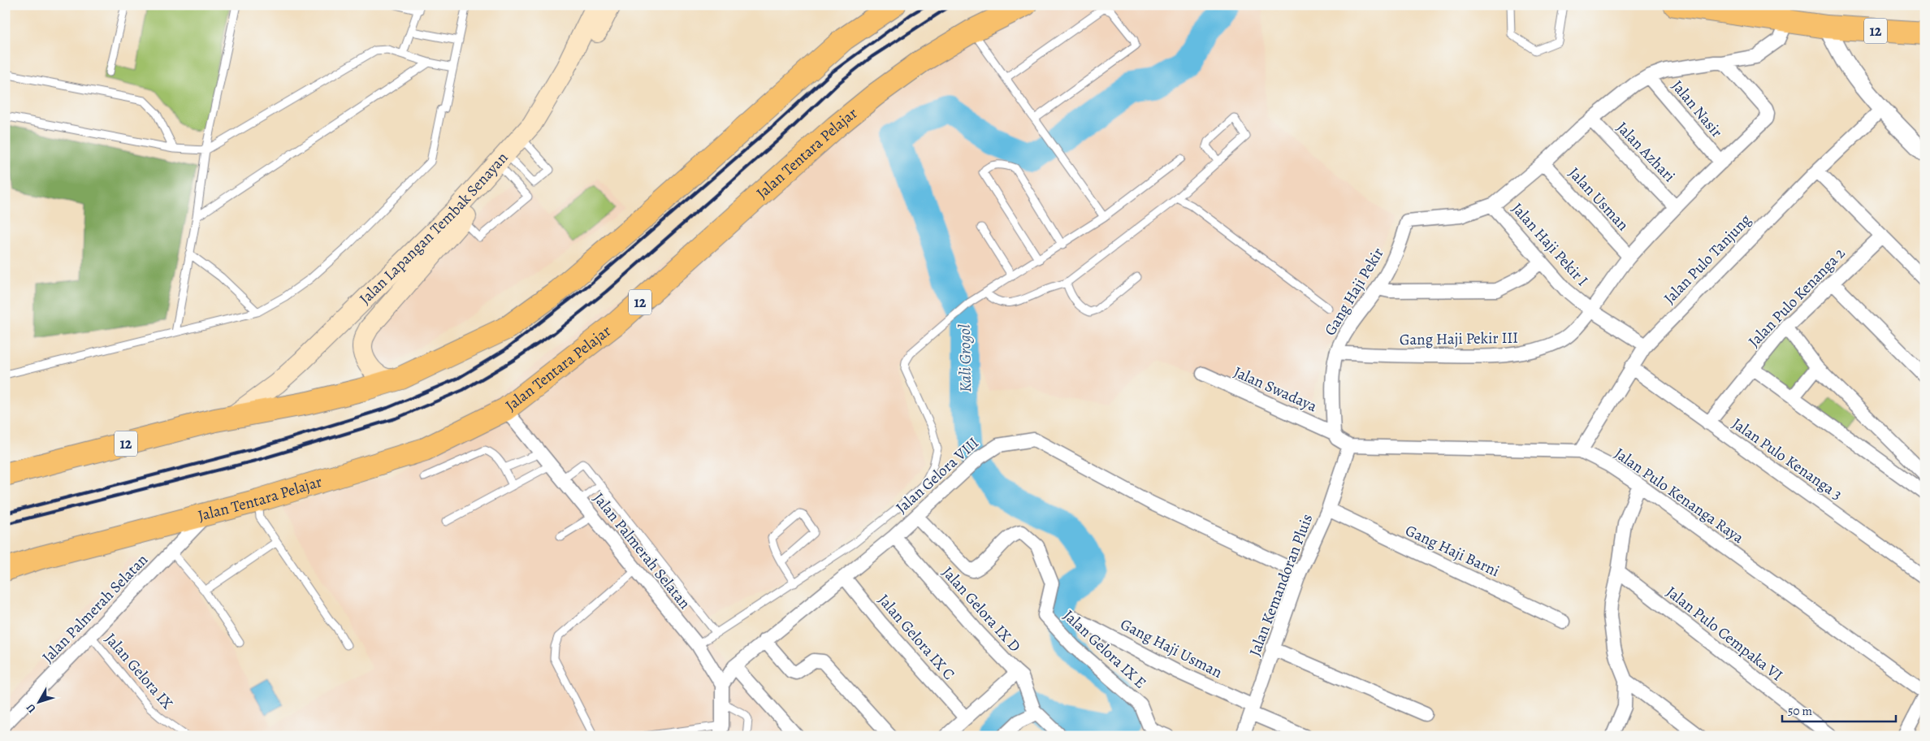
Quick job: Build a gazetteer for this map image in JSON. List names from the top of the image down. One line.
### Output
{"streets":{"highway":["12","Jalan Tentara Pelajar"],"main road":["Jalan Lapangan Tembak Senayan"],"street":["Jalan Nasir","Jalan Azhari","Jalan Usman","Jalan Haji Pekir I","Jalan Pulo Tanjung","Gang Haji Pekir","Jalan Pulo Kenanga 2","Gang Haji Pekir III","Jalan Swadaya","Jalan Pulo Kenanga 3","Jalan Gelora VIII","Jalan Pulo Kenanga Raya","Jalan Palmerah Selatan","Gang Haji Barni","Jalan Kemandoran Pluis","Jalan Gelora IX D","Jalan Pulo Cempaka VI","Jalan Gelora IX C","Gang Haji Usman","Jalan Gelora IX E"],"lane":["Jalan Gelora IX"]},"crossings":[["12","Jalan Lapangan Tembak Senayan"],["Jalan Nasir","Gang Haji Pekir III"],["Jalan Azhari","Gang Haji Pekir III"],["Jalan Tentara Pelajar","Jalan Palmerah Selatan"],["Jalan Usman","Gang Haji Pekir III"],["Jalan Haji Pekir I","Jalan Pulo Tanjung"],["Jalan Haji Pekir I","Gang Haji Pekir"],["Jalan Haji Pekir I","Gang Haji Pekir III"],["Jalan Pulo Tanjung","Jalan Pulo Kenanga 3"],["Jalan Pulo Tanjung","Jalan Pulo Kenanga Raya"],["Gang Haji Pekir","Gang Haji Pekir III"],["Gang Haji Pekir","Jalan Swadaya"],["Jalan Pulo Kenanga 2","Jalan Pulo Kenanga 3"],["Jalan Gelora VIII","Jalan Palmerah Selatan"],["Jalan Gelora VIII","Jalan Kemandoran Pluis"],["Jalan Gelora VIII","Jalan Gelora IX D"],["Jalan Gelora VIII","Jalan Gelora IX C"],["Jalan Gelora VIII","Jalan Gelora IX E"],["Jalan Pulo Kenanga Raya","Jalan Kemandoran Pluis"],["Jalan Palmerah Selatan","Jalan Gelora IX"],["Gang Haji Barni","Jalan Kemandoran Pluis"],["Jalan Kemandoran Pluis","Gang Haji Usman"],["Jalan Gelora IX D","Jalan Gelora IX C"]],"water":["Kali Grogol"],"scale_bar":"50 m","north":"bottom left"}
